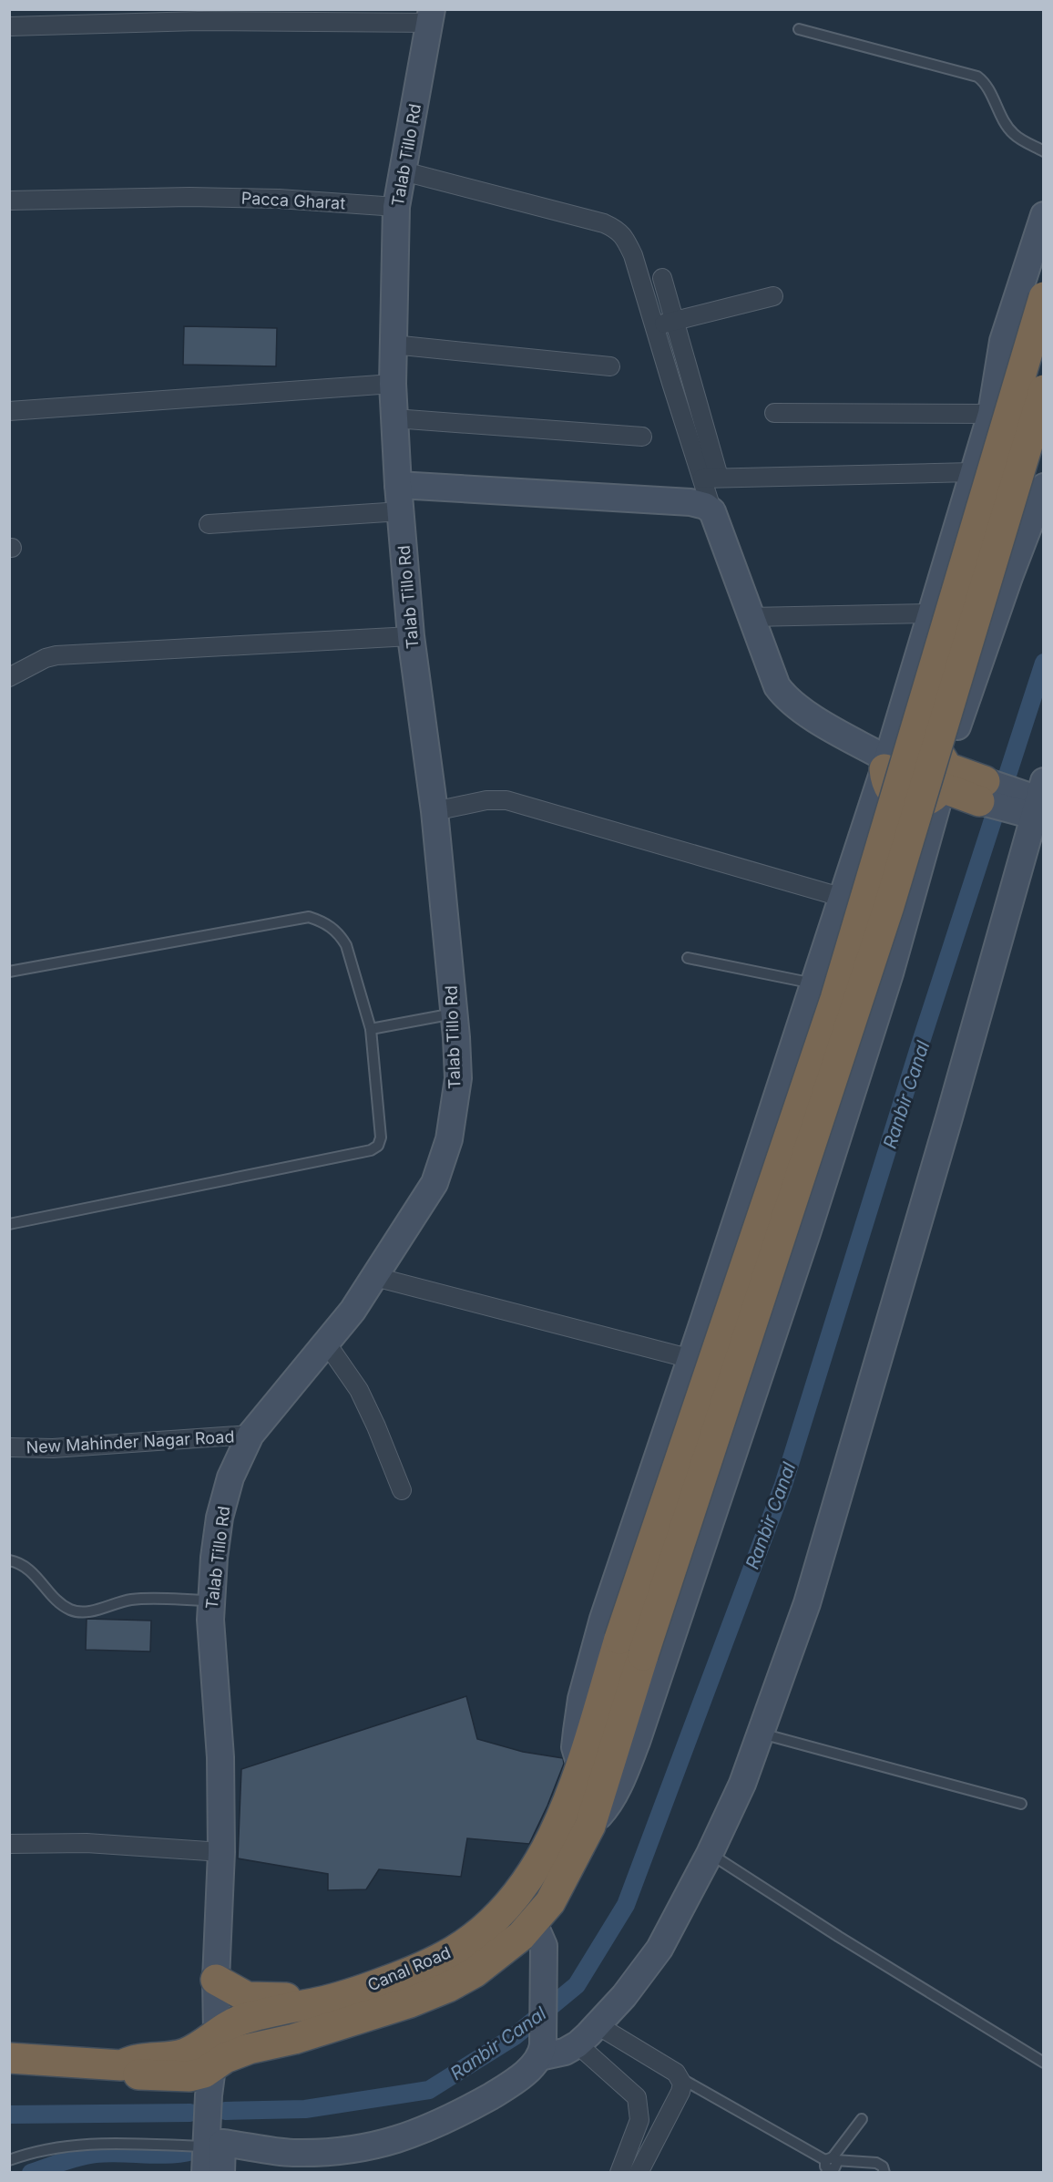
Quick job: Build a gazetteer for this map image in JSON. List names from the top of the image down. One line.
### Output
{"streets":{"highway":["Canal Road"],"street":["Talab Tillo Rd","Pacca Gharat","New Mahinder Nagar Road"]},"crossings":[["Talab Tillo Rd","Pacca Gharat"],["Talab Tillo Rd","New Mahinder Nagar Road"],["Talab Tillo Rd","Canal Road"]],"water":["Ranbir Canal"]}
